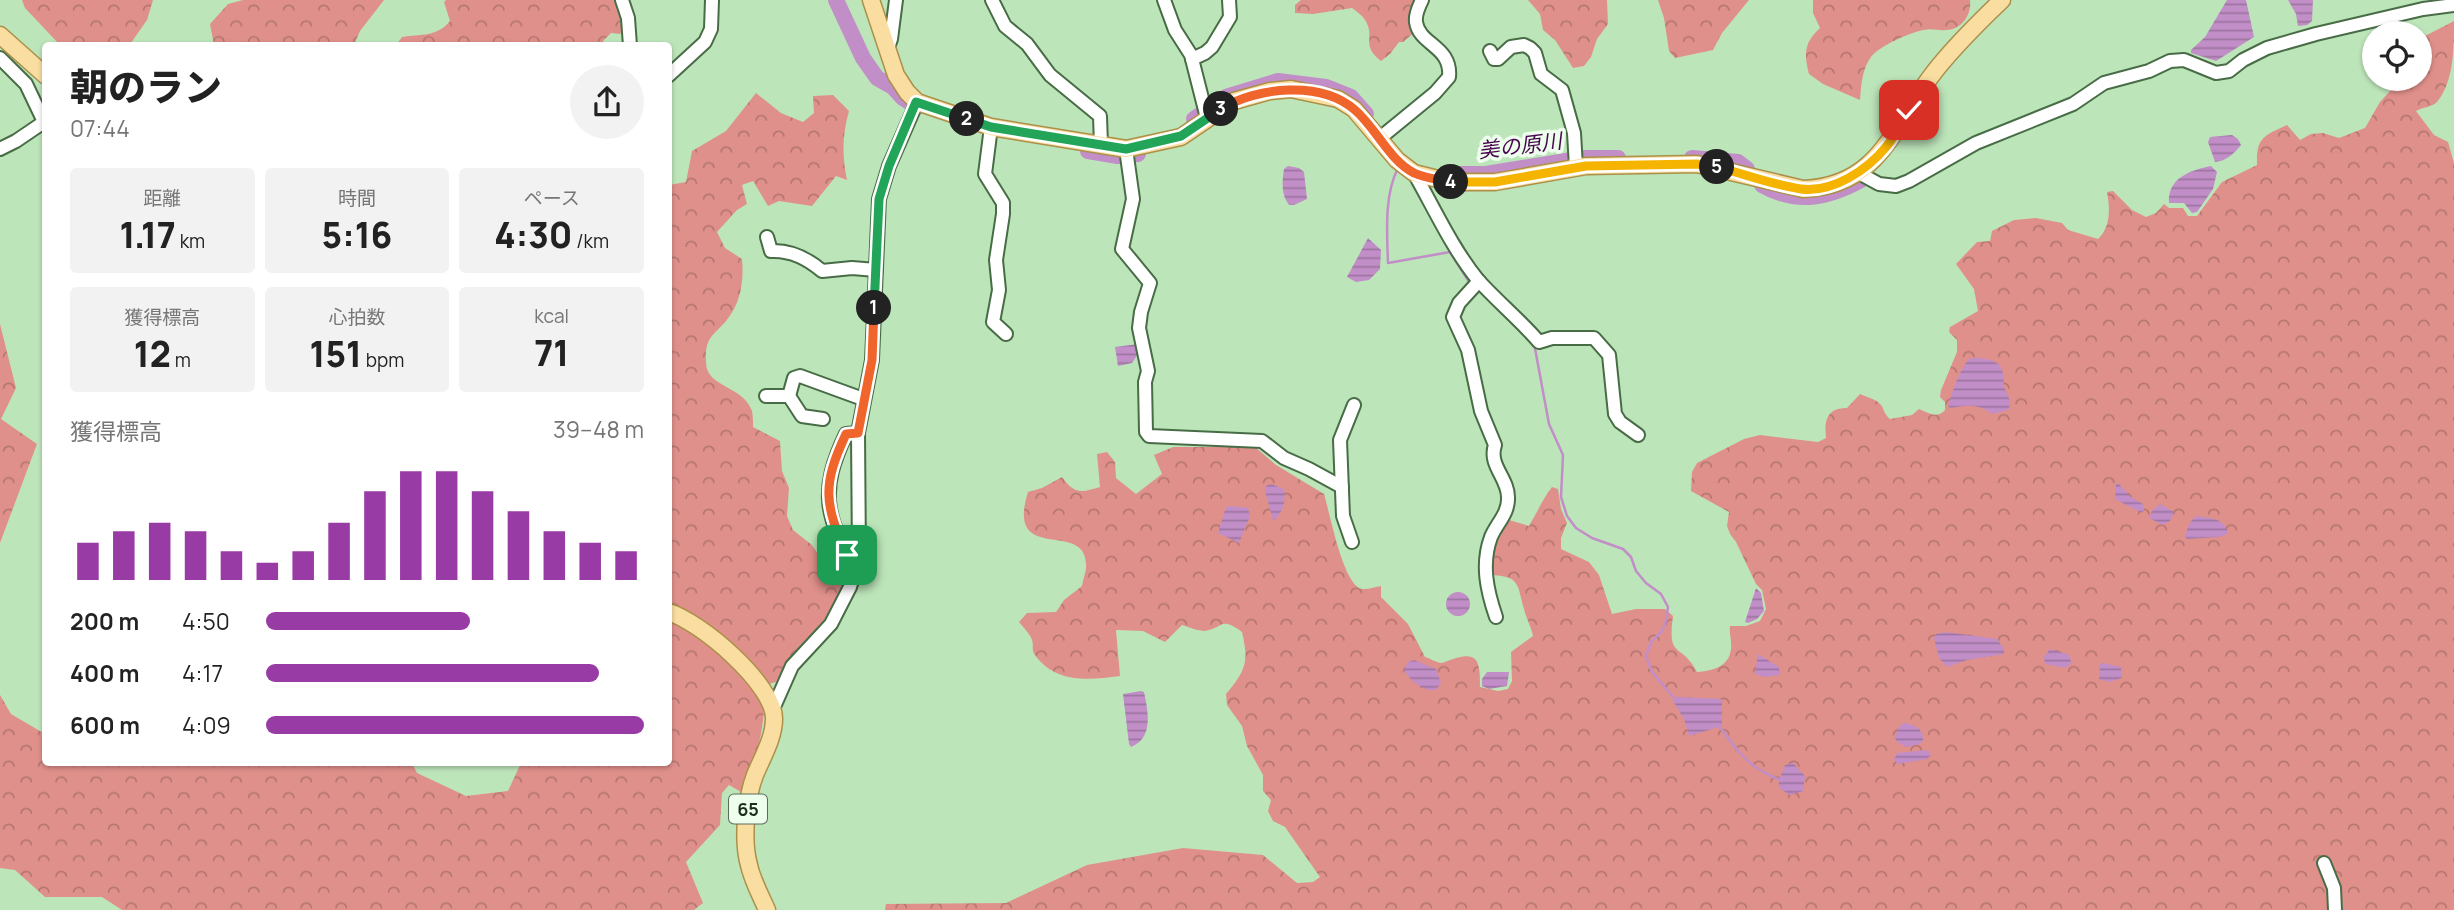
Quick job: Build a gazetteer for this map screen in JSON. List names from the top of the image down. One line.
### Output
{"streets":{"main road":["65"]},"water":["美の原川"],"page":{"heading":["朝のラン","07:44"],"pins":["3","2","5","4","1"],"stats":[["距離","1.17 km"],["時間","5:16"],["ペース","4:30 /km"],["獲得標高","12 m"],["心拍数","151 bpm"],["kcal","71"]],"chart":["獲得標高","39–48 m"],"list":[{"name":"200 m","note":"4:50"},{"name":"400 m","note":"4:17"},{"name":"600 m","note":"4:09"}]}}
